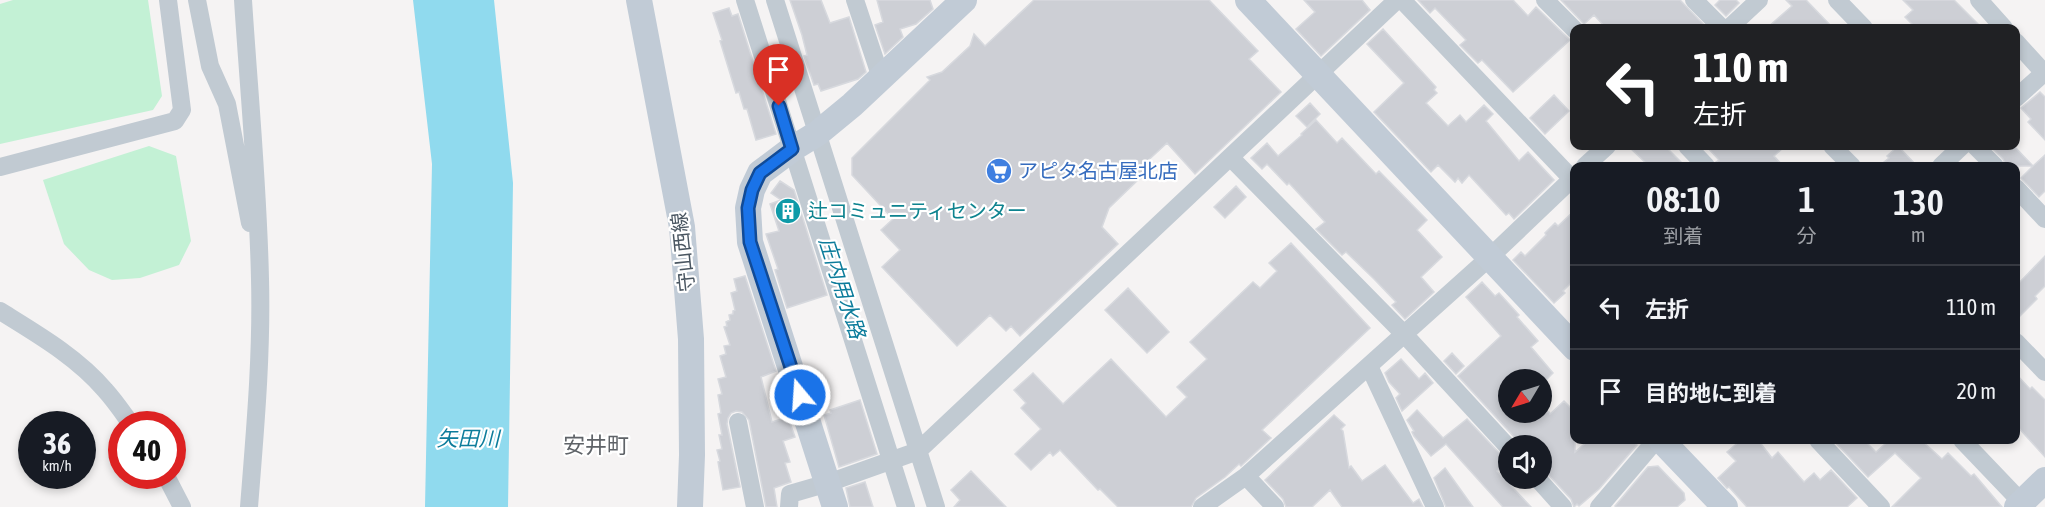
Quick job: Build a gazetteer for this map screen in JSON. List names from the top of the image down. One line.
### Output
{"streets":{"street":["守山西線"]},"districts":["安井町"],"water":["庄内用水路","矢田川"],"places":{"supermarket":["アピタ名古屋北店"],"building":["辻コミュニティセンター"]},"north":"bottom left","page":{"turn":["110 m","左折"],"eta":["08:10","到着","1","分","130","m"],"list":[{"name":"左折","value":"110 m"},{"name":"目的地に到着","value":"20 m"}],"speed":"36 km/h","limit":"40"}}
